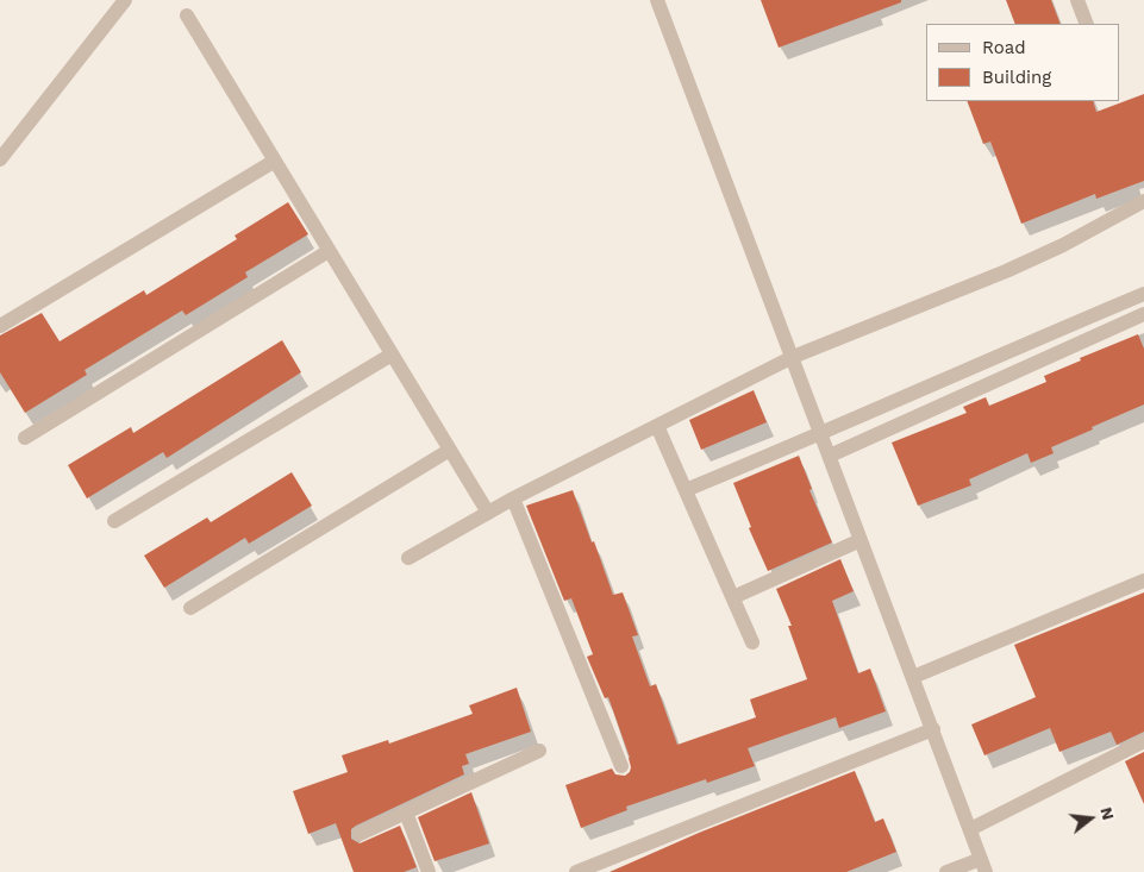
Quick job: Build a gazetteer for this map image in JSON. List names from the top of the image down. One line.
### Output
{"legend":["Road","Building"],"north":"right"}
